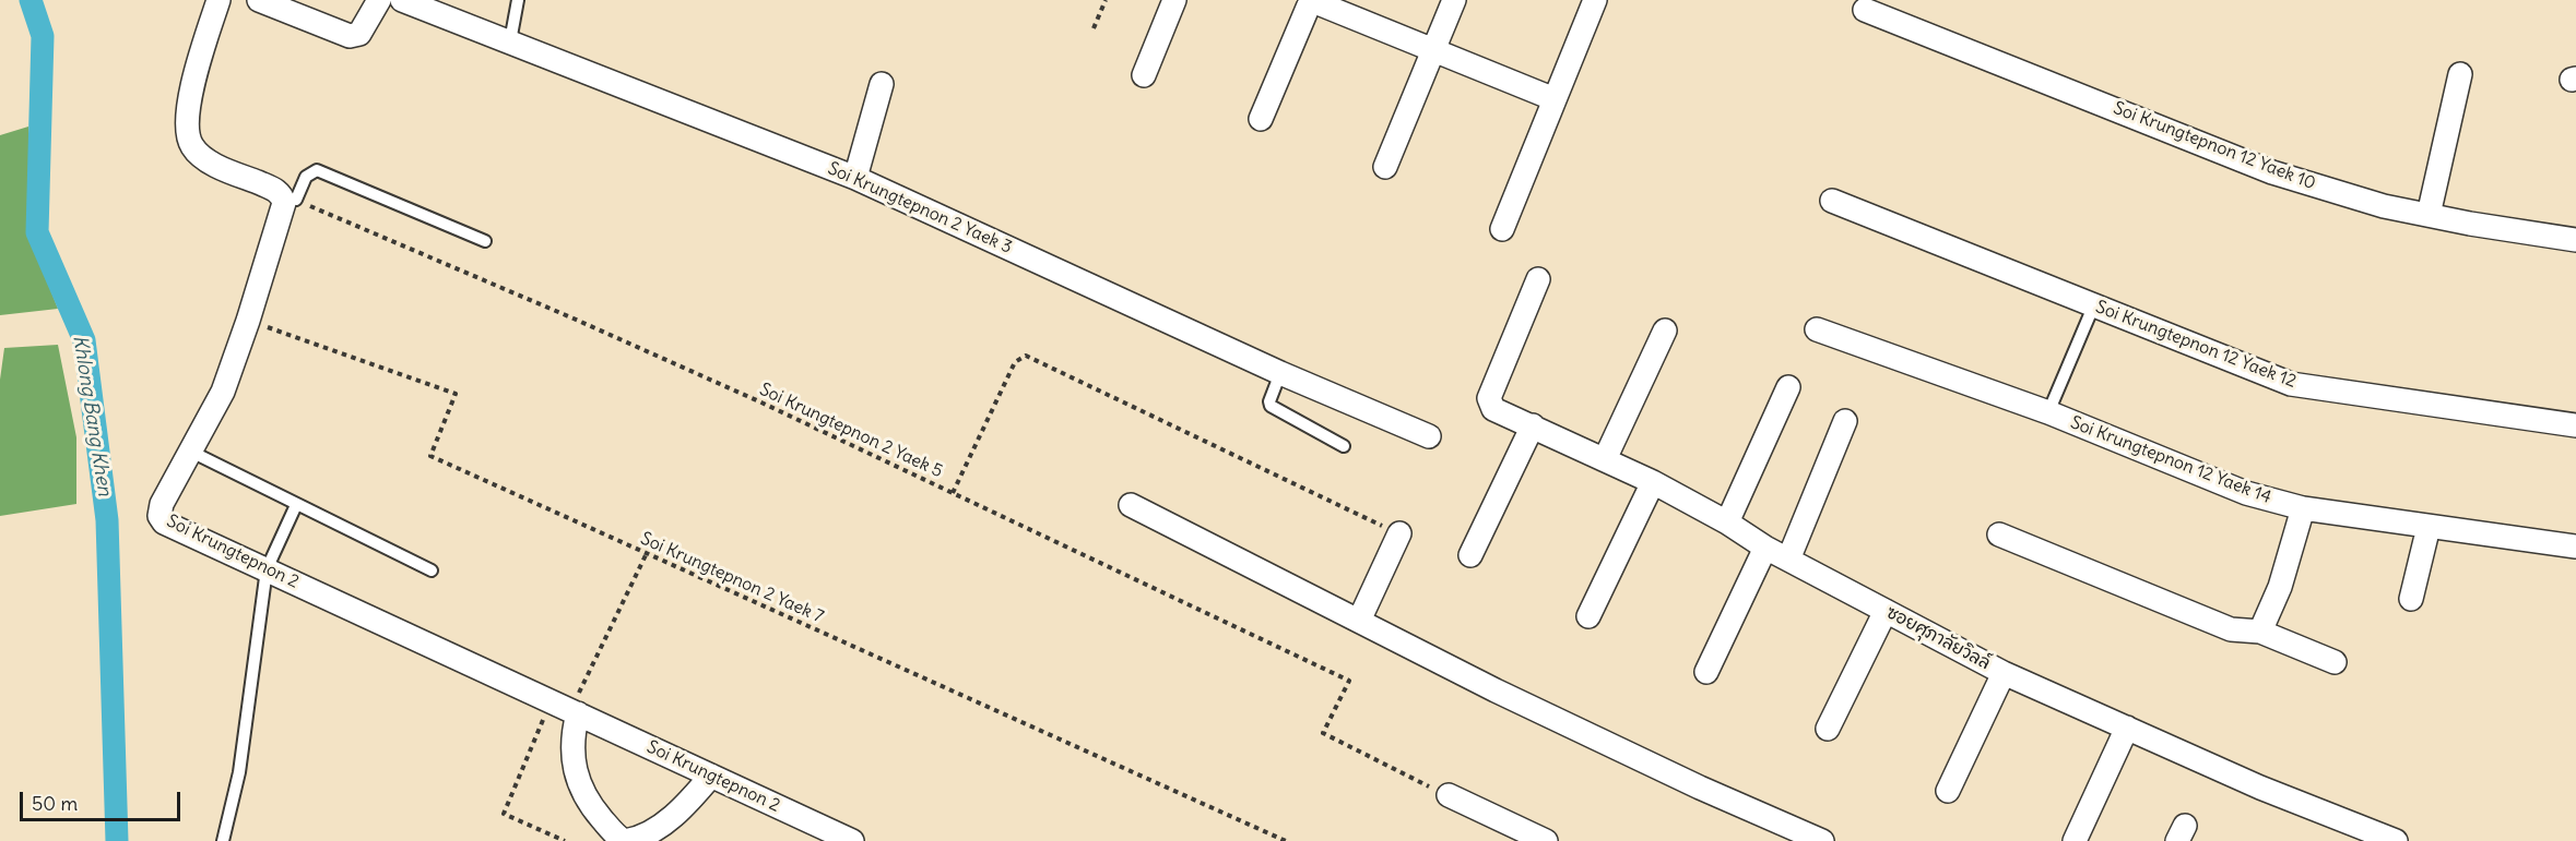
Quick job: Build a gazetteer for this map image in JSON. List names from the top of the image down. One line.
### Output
{"streets":{"street":["Soi Krungtepnon 12 Yaek 10","Soi Krungtepnon 2 Yaek 3","Soi Krungtepnon 12 Yaek 12","Soi Krungtepnon 12 Yaek 14","Soi Krungtepnon 2","ซอยศุภาลัยวิลล์"],"path":["Soi Krungtepnon 2 Yaek 5","Soi Krungtepnon 2 Yaek 7"]},"crossings":[["Soi Krungtepnon 2","Soi Krungtepnon 2 Yaek 7"]],"water":["Khlong Bang Khen"],"scale_bar":"50 m"}
